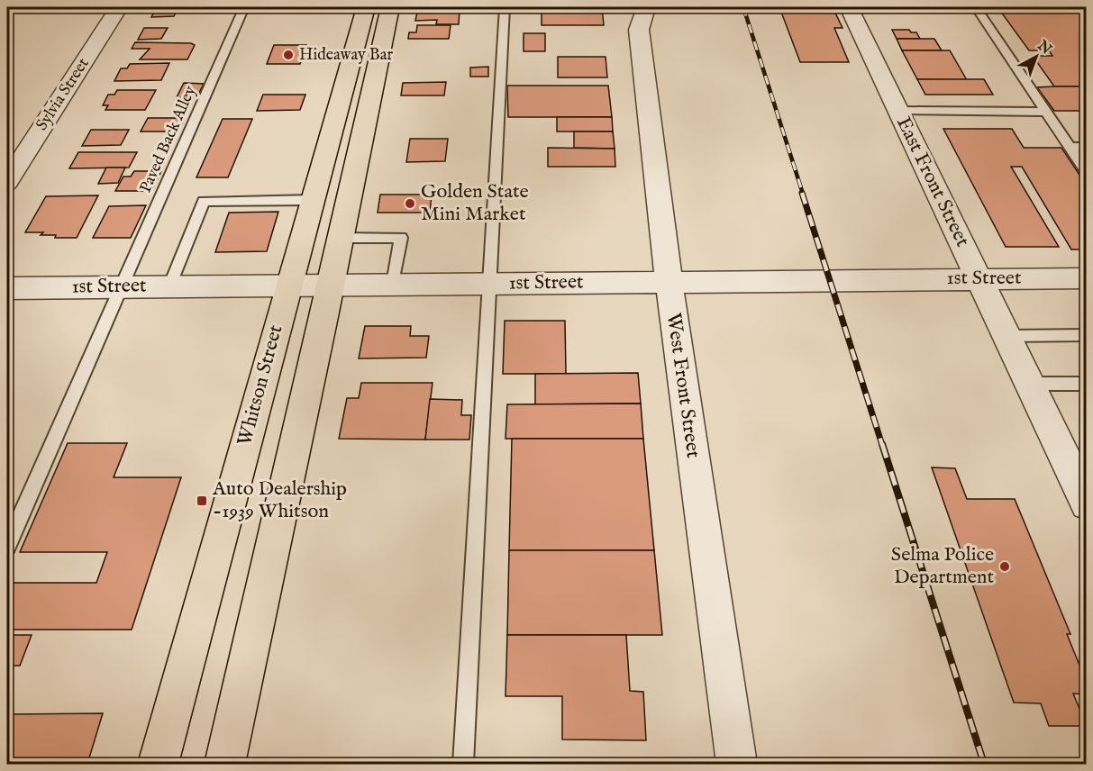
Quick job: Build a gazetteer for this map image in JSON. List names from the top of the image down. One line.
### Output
{"streets":{"main road":["Whitson Street"],"street":["Sylvia Street","East Front Street","1st Street","West Front Street"],"lane":["Paved Back Alley"]},"crossings":[["Paved Back Alley","1st Street"],["East Front Street","1st Street"],["1st Street","Whitson Street"],["1st Street","West Front Street"]],"places":{"other":["Hideaway Bar","Golden State Mini Market","Selma Police Department"],"transit":["Auto Dealership -1939 Whitson"]},"north":"top right"}
